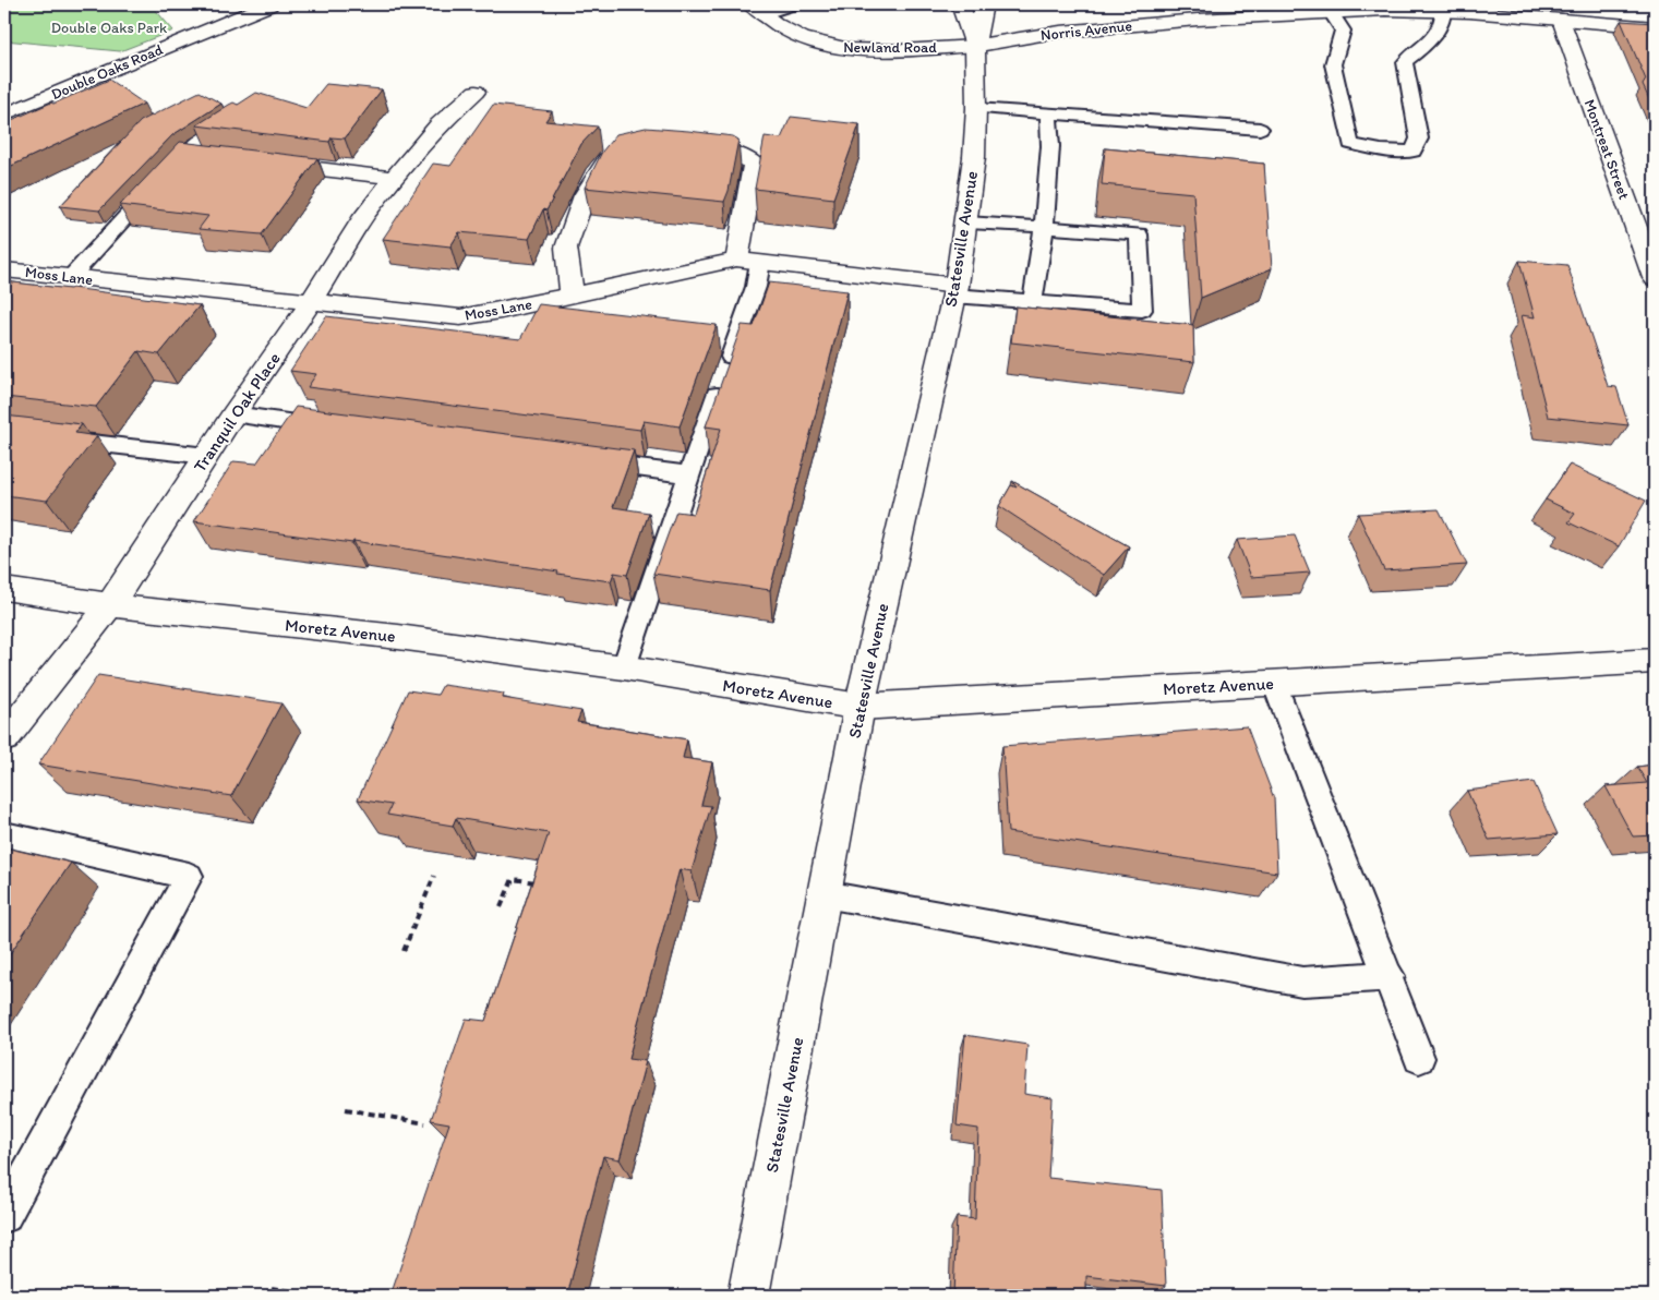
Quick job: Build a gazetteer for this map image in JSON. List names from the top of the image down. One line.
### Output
{"streets":{"street":["Norris Avenue","Newland Road","Double Oaks Road","Montreat Street","Statesville Avenue","Moss Lane","Tranquil Oak Place","Moretz Avenue"]},"crossings":[["Norris Avenue","Newland Road"],["Norris Avenue","Montreat Street"],["Norris Avenue","Statesville Avenue"],["Newland Road","Statesville Avenue"],["Statesville Avenue","Moss Lane"],["Statesville Avenue","Moretz Avenue"],["Moss Lane","Tranquil Oak Place"],["Tranquil Oak Place","Moretz Avenue"]],"parks":["Double Oaks Park"]}
